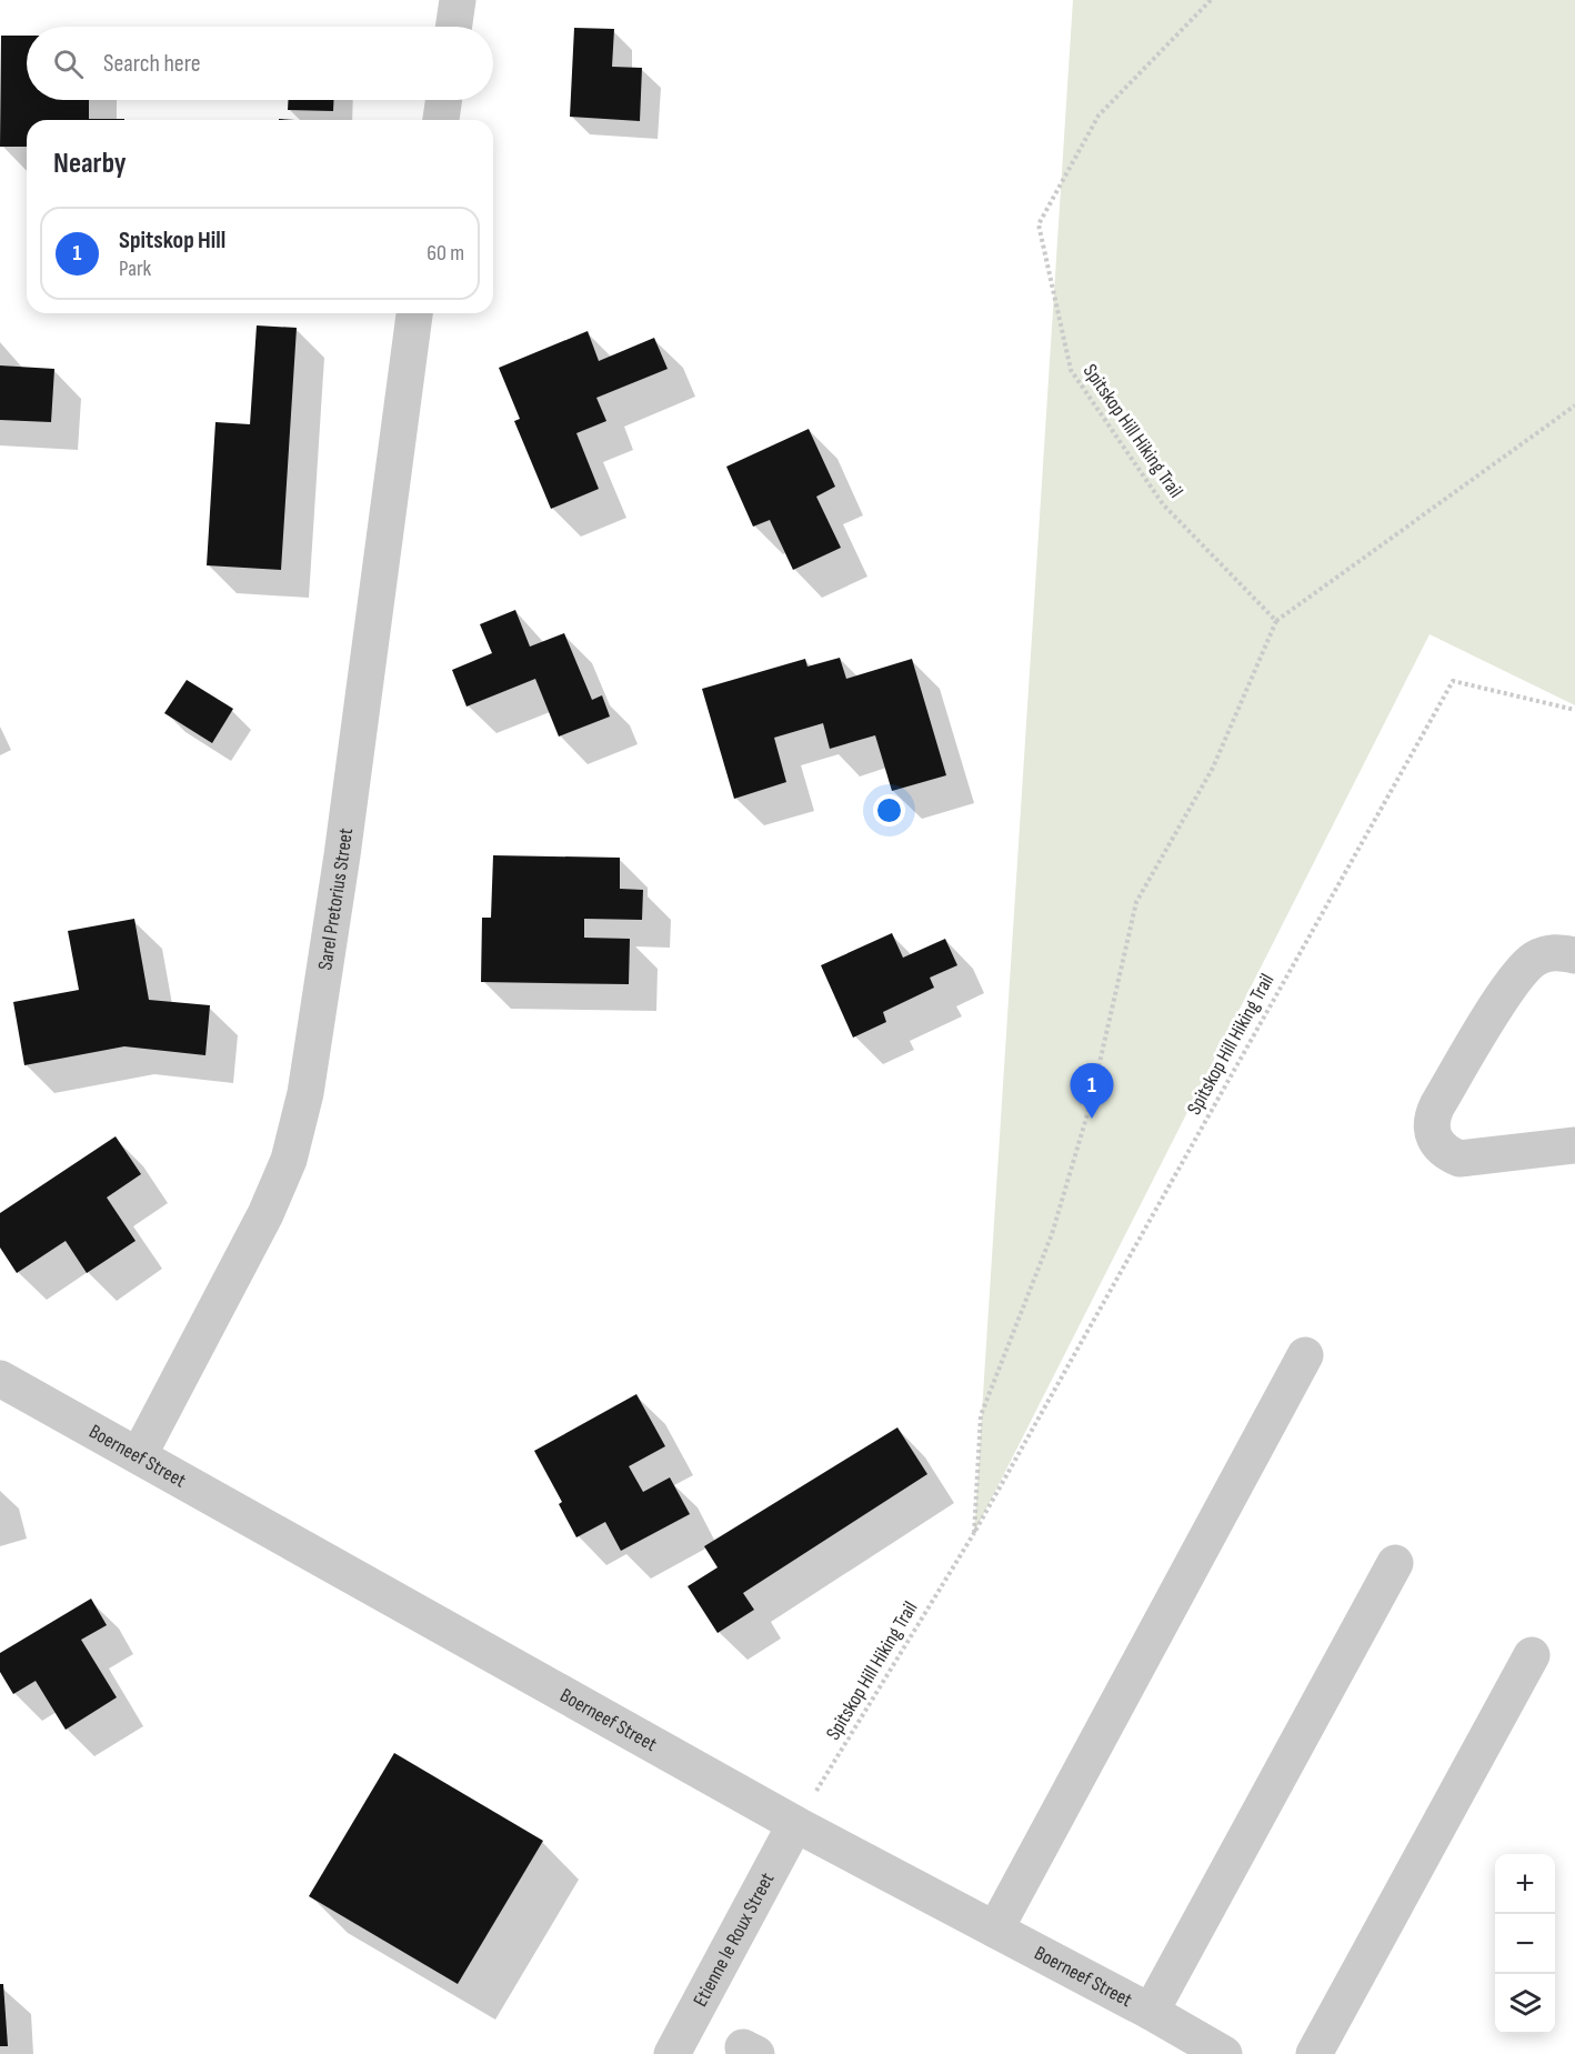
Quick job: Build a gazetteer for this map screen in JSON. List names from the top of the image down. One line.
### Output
{"streets":{"street":["Sarel Pretorius Street","Boerneef Street","Etienne le Roux Street"],"path":["Spitskop Hill Hiking Trail"]},"crossings":[["Spitskop Hill Hiking Trail","Boerneef Street"],["Spitskop Hill Hiking Trail","Etienne le Roux Street"],["Sarel Pretorius Street","Boerneef Street"],["Boerneef Street","Etienne le Roux Street"]],"page":{"search":"Search here","heading":"Nearby","list":[{"mark":"1","name":"Spitskop Hill","note":"Park","value":"60 m"}],"pins":"1","map_buttons":["+","−"]}}
